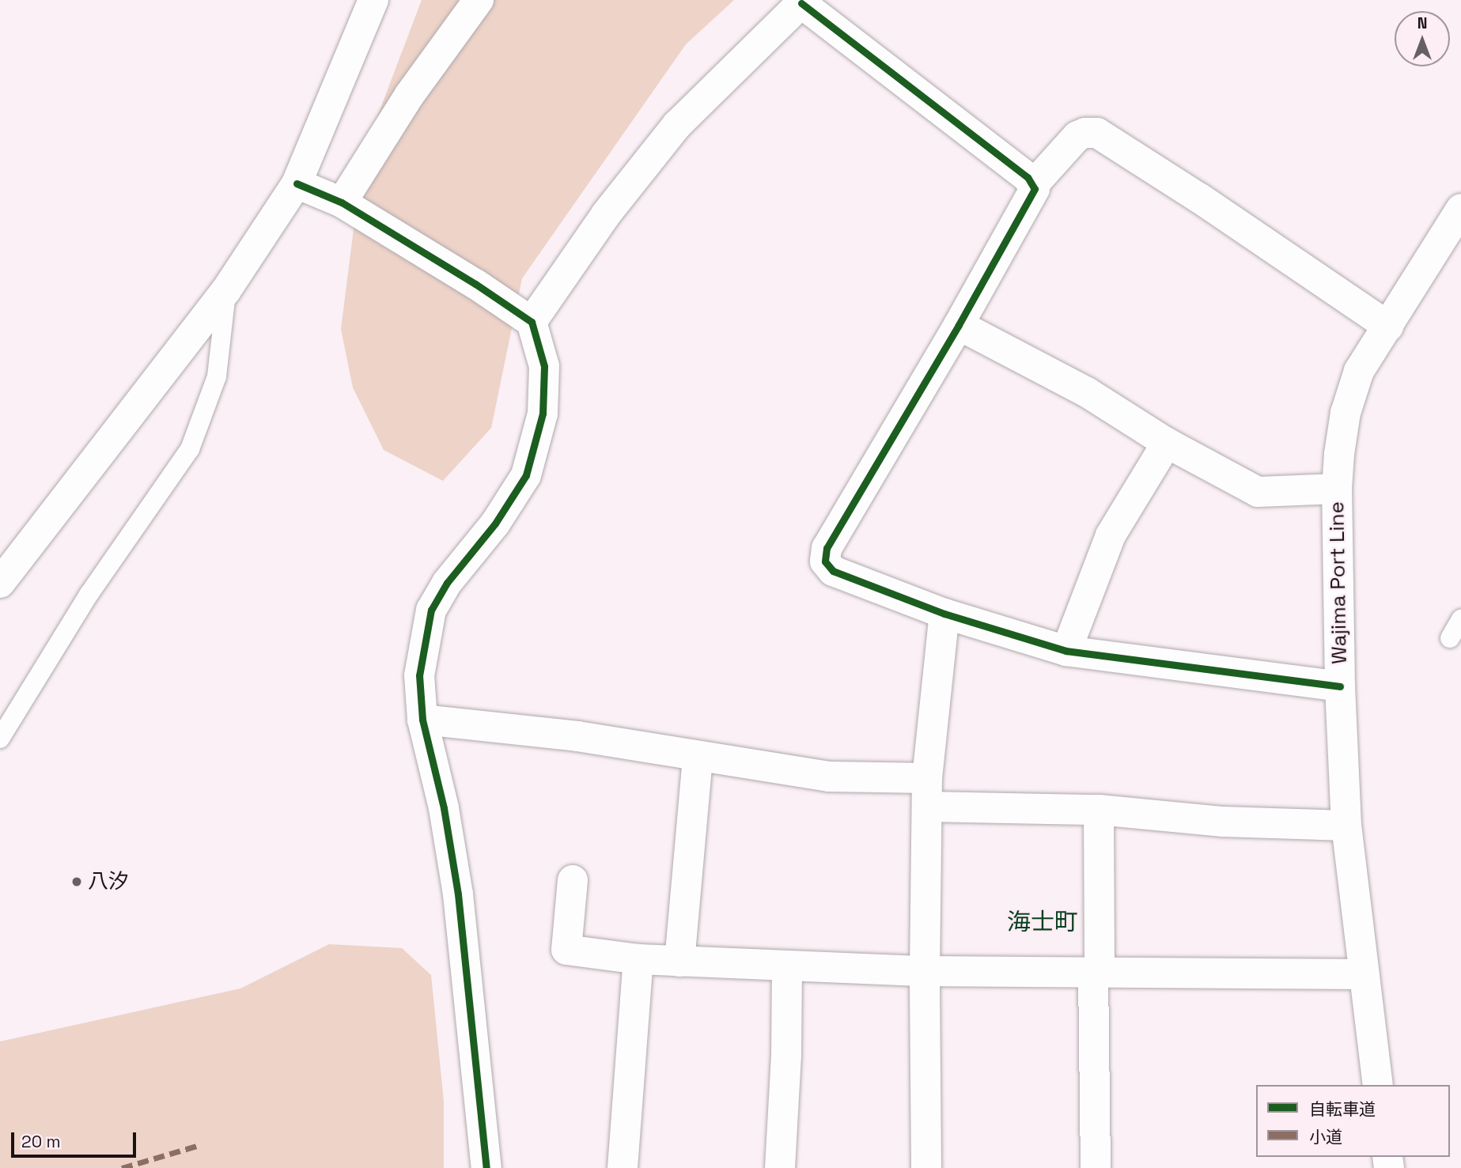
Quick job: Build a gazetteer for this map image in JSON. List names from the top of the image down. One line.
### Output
{"streets":{"street":["Wajima Port Line"]},"districts":["海士町"],"places":["八汐"],"legend":["自転車道","小道"],"scale_bar":"20 m","north":"top"}
